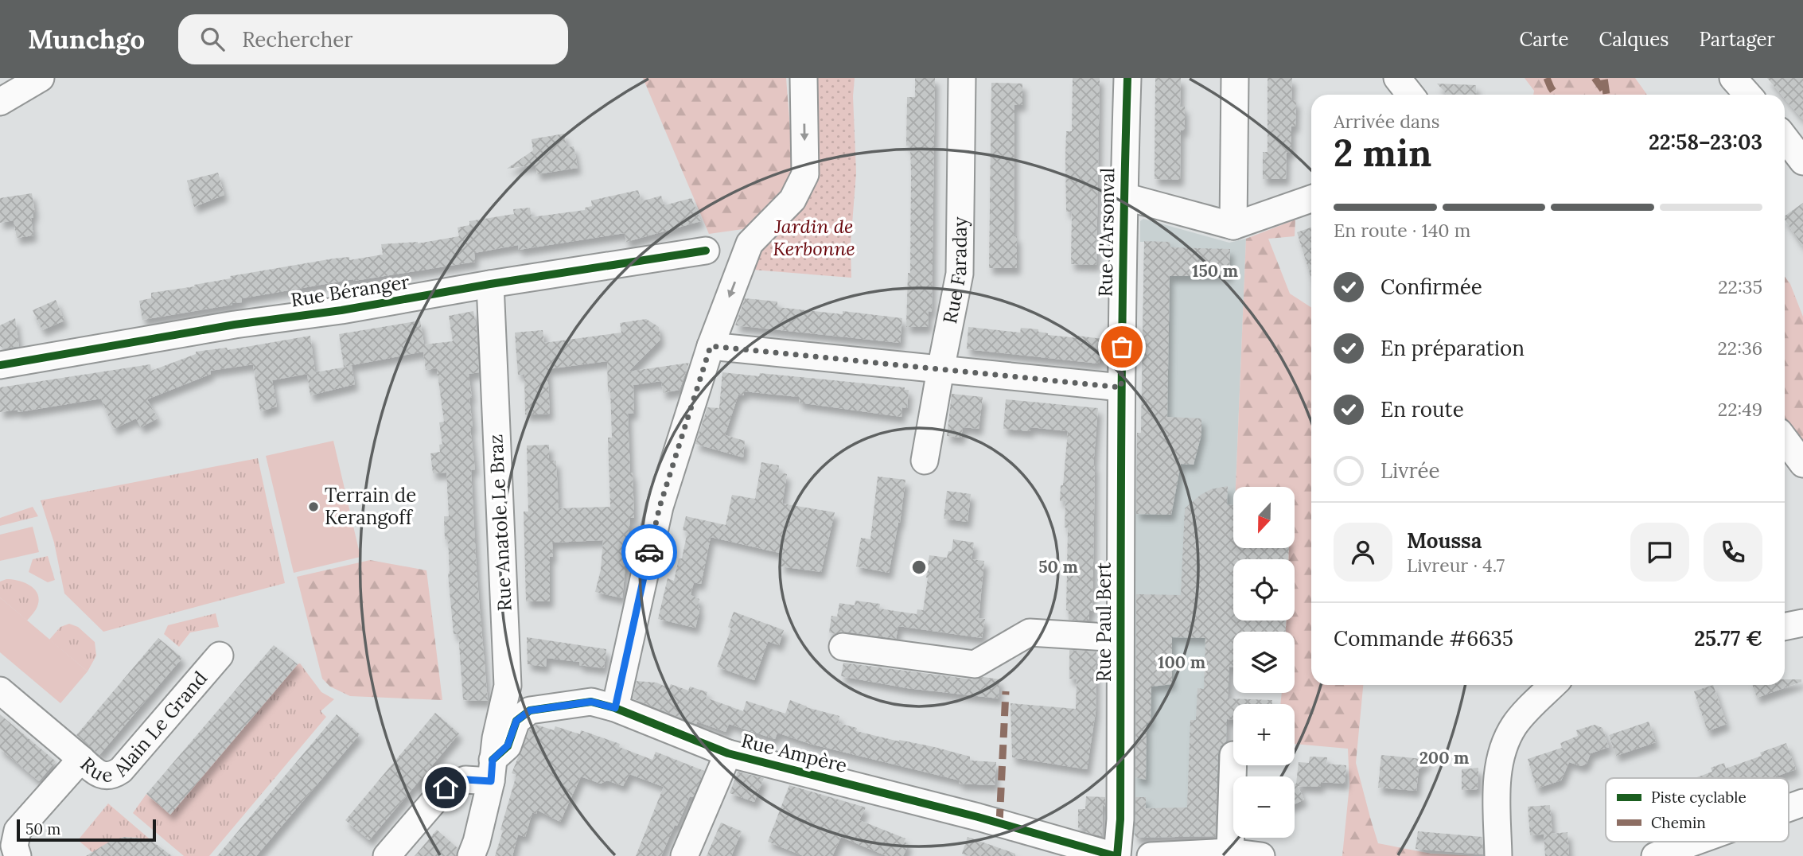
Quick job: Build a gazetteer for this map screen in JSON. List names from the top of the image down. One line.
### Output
{"streets":{"street":["Rue d'Arsonval","Rue Faraday","Rue Béranger","Rue Anatole Le Braz","Rue Paul Bert","Rue Alain Le Grand","Rue Ampère"]},"crossings":[["Rue d'Arsonval","Rue Paul Bert"],["Rue Béranger","Rue Anatole Le Braz"],["Rue Anatole Le Braz","Rue Ampère"],["Rue Paul Bert","Rue Ampère"]],"parks":["Jardin de Kerbonne"],"places":["Terrain de Kerangoff"],"legend":["Piste cyclable","Chemin"],"scale_bar":"50 m","north":"bottom","page":{"header":"Munchgo","search":"Rechercher","nav":["Carte","Calques","Partager"],"heading":["2 min","Arrivée dans","22:58–23:03"],"panel":["Moussa","Livreur · 4.7","Commande #6635","25.77 €"],"bar":"En route · 140 m","list":[["Confirmée","22:35"],["En préparation","22:36"],["En route","22:49"],"Livrée"],"map_buttons":["+","−"],"scale":"50 m"},"rings":["150 m","50 m","100 m","200 m"]}
